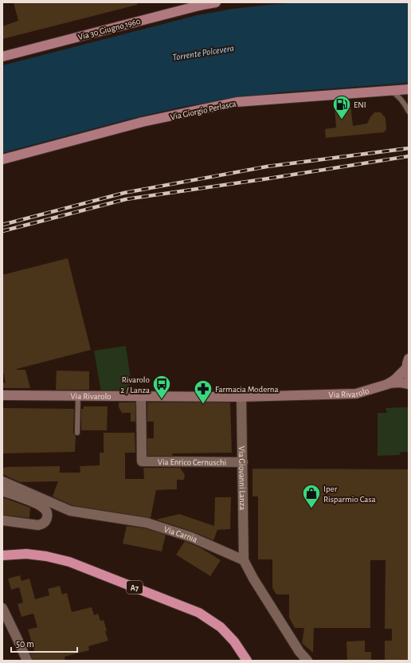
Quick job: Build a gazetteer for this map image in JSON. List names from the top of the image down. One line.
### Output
{"streets":{"highway":["A7"],"main road":["Via 30 Giugno 1960","Via Giorgio Perlasca","Via Rivarolo"],"street":["Via Enrico Cernuschi","Via Giovanni Lanza","Via Carnia"]},"crossings":[["Via Rivarolo","Via Enrico Cernuschi"],["Via Rivarolo","Via Giovanni Lanza"],["Via Enrico Cernuschi","Via Giovanni Lanza"],["Via Giovanni Lanza","Via Carnia"]],"water":["Torrente Polcevera"],"places":{"fuel station":["ENI"],"bus stop":["Rivarolo 2 / Lanza"],"pharmacy":["Farmacia Moderna"],"shop":["Iper Risparmio Casa"]},"scale_bar":"50 m"}
